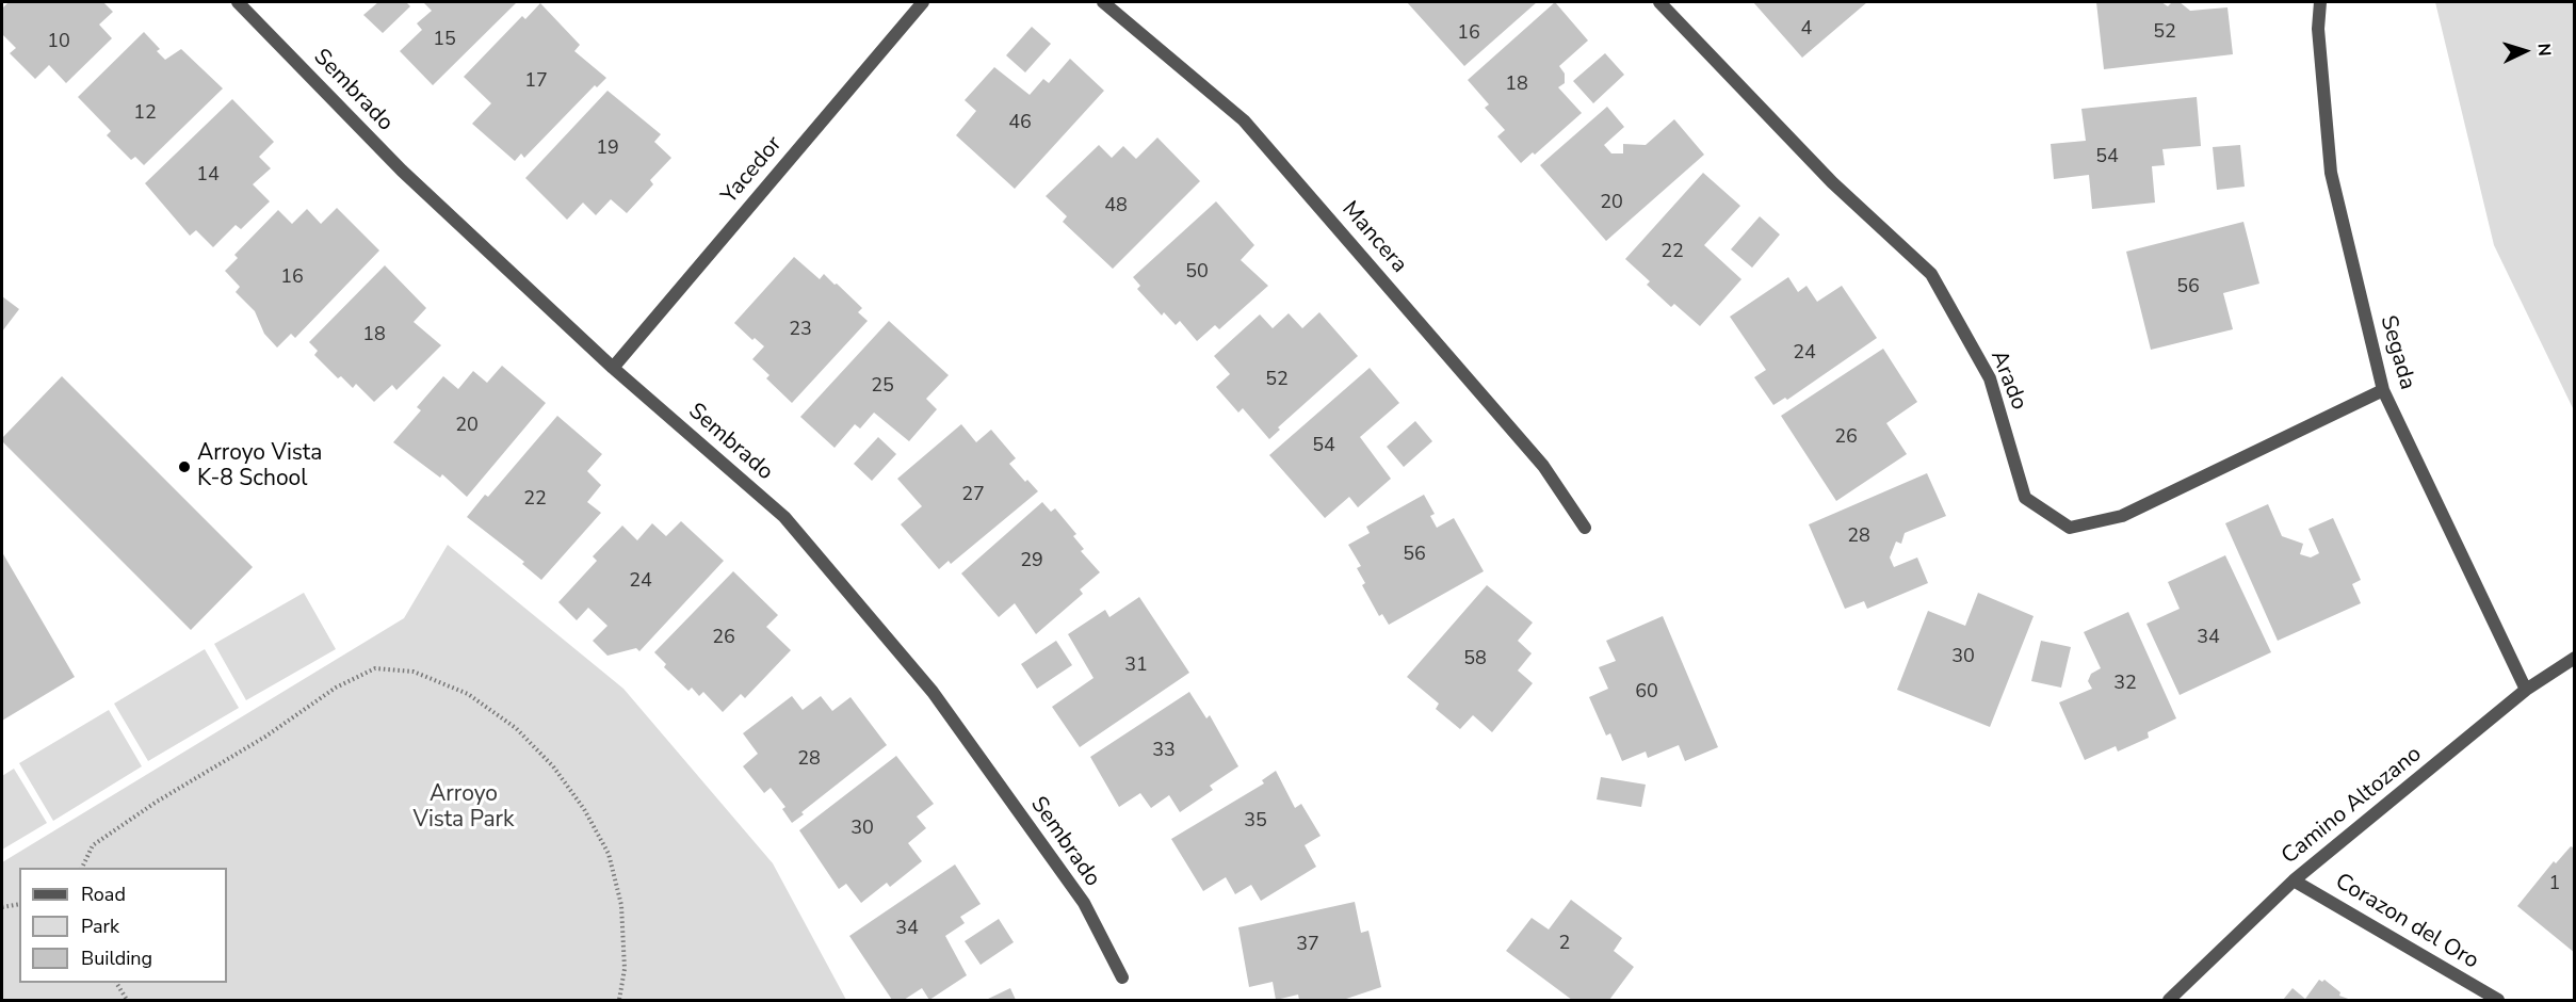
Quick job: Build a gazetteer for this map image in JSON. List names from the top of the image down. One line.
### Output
{"streets":{"street":["Sembrado","Yacedor","Mancera","Segada","Arado","Camino Altozano","Corazon del Oro"]},"crossings":[["Sembrado","Yacedor"],["Segada","Arado"],["Segada","Camino Altozano"],["Camino Altozano","Corazon del Oro"]],"parks":["Arroyo Vista Park"],"places":["Arroyo Vista K-8 School"],"house_numbers":["4","52","16","15","10","17","18","12","46","19","54","14","20","48","22","50","16","56","23","18","24","52","25","20","26","54","27","22","28","56","29","24","26","34","30","58","31","32","60","33","28","35","30","1","34","2","37"],"legend":["Road","Park","Building"],"north":"right"}
